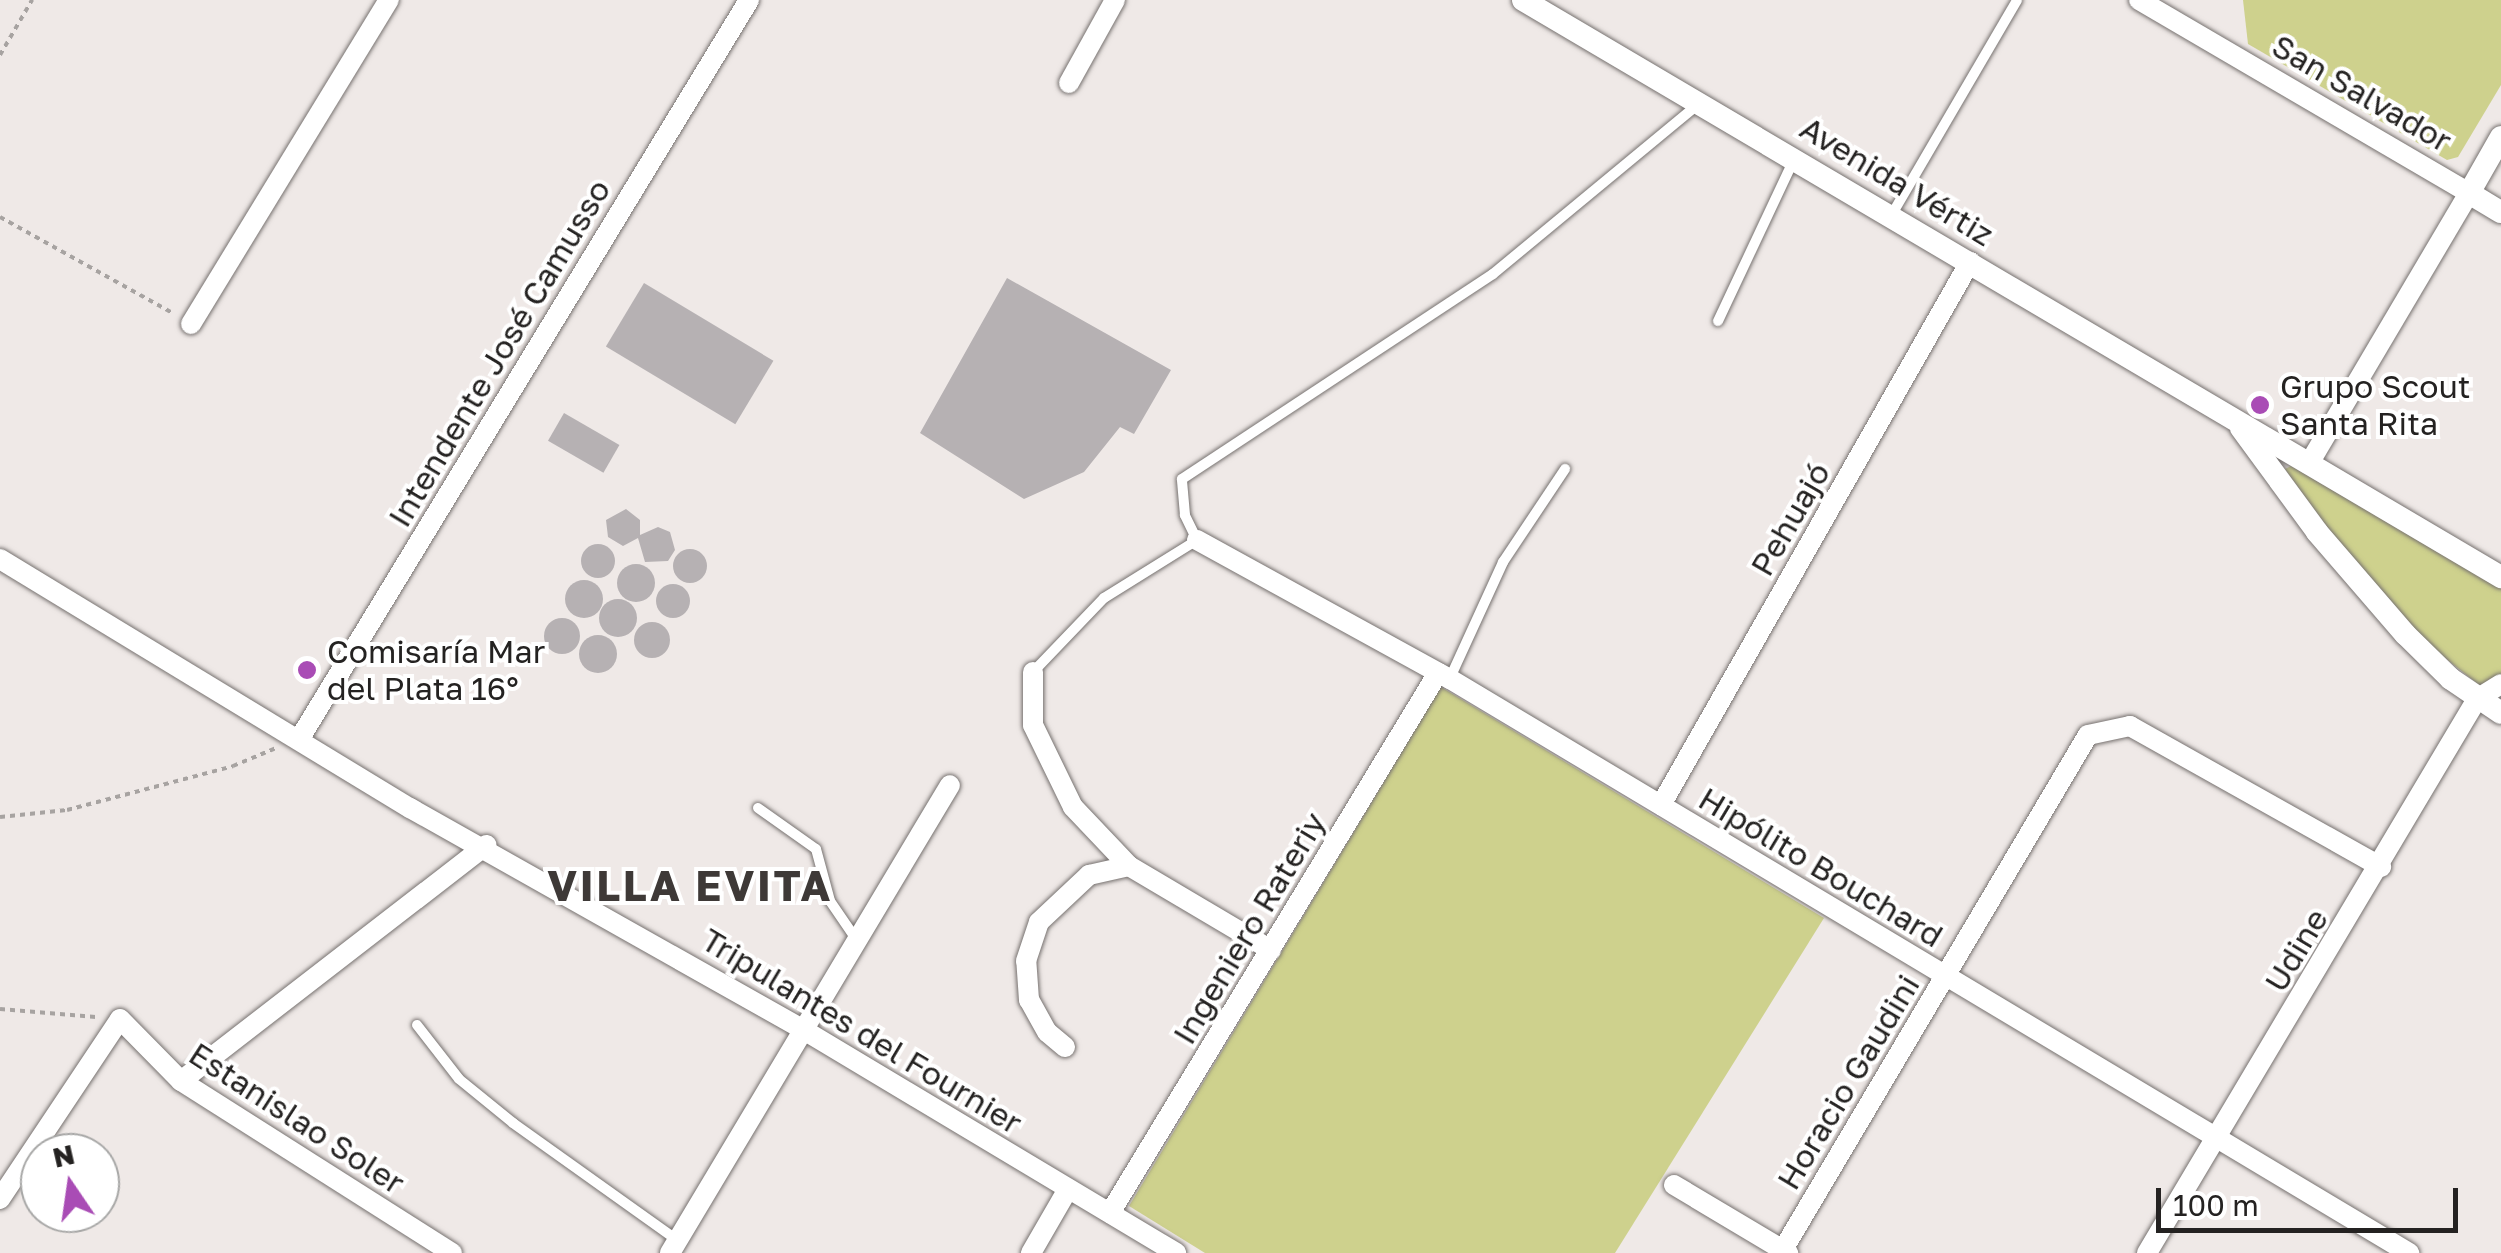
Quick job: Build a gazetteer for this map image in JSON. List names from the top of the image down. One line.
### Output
{"streets":{"street":["San Salvador","Avenida Vértiz","Intendente José Camusso","Pehuajó","Hipólito Bouchard","Ingeniero Rateriy","Udine","Tripulantes del Fournier","Horacio Gaudini","Estanislao Soler"]},"crossings":[["Avenida Vértiz","Pehuajó"],["Intendente José Camusso","Tripulantes del Fournier"],["Pehuajó","Hipólito Bouchard"],["Hipólito Bouchard","Ingeniero Rateriy"],["Hipólito Bouchard","Udine"],["Hipólito Bouchard","Horacio Gaudini"],["Ingeniero Rateriy","Tripulantes del Fournier"],["Udine","Horacio Gaudini"]],"districts":["VILLA EVITA"],"places":["Grupo Scout Santa Rita","Comisaría Mar del Plata 16°"],"scale_bar":"100 m","north":"top"}
